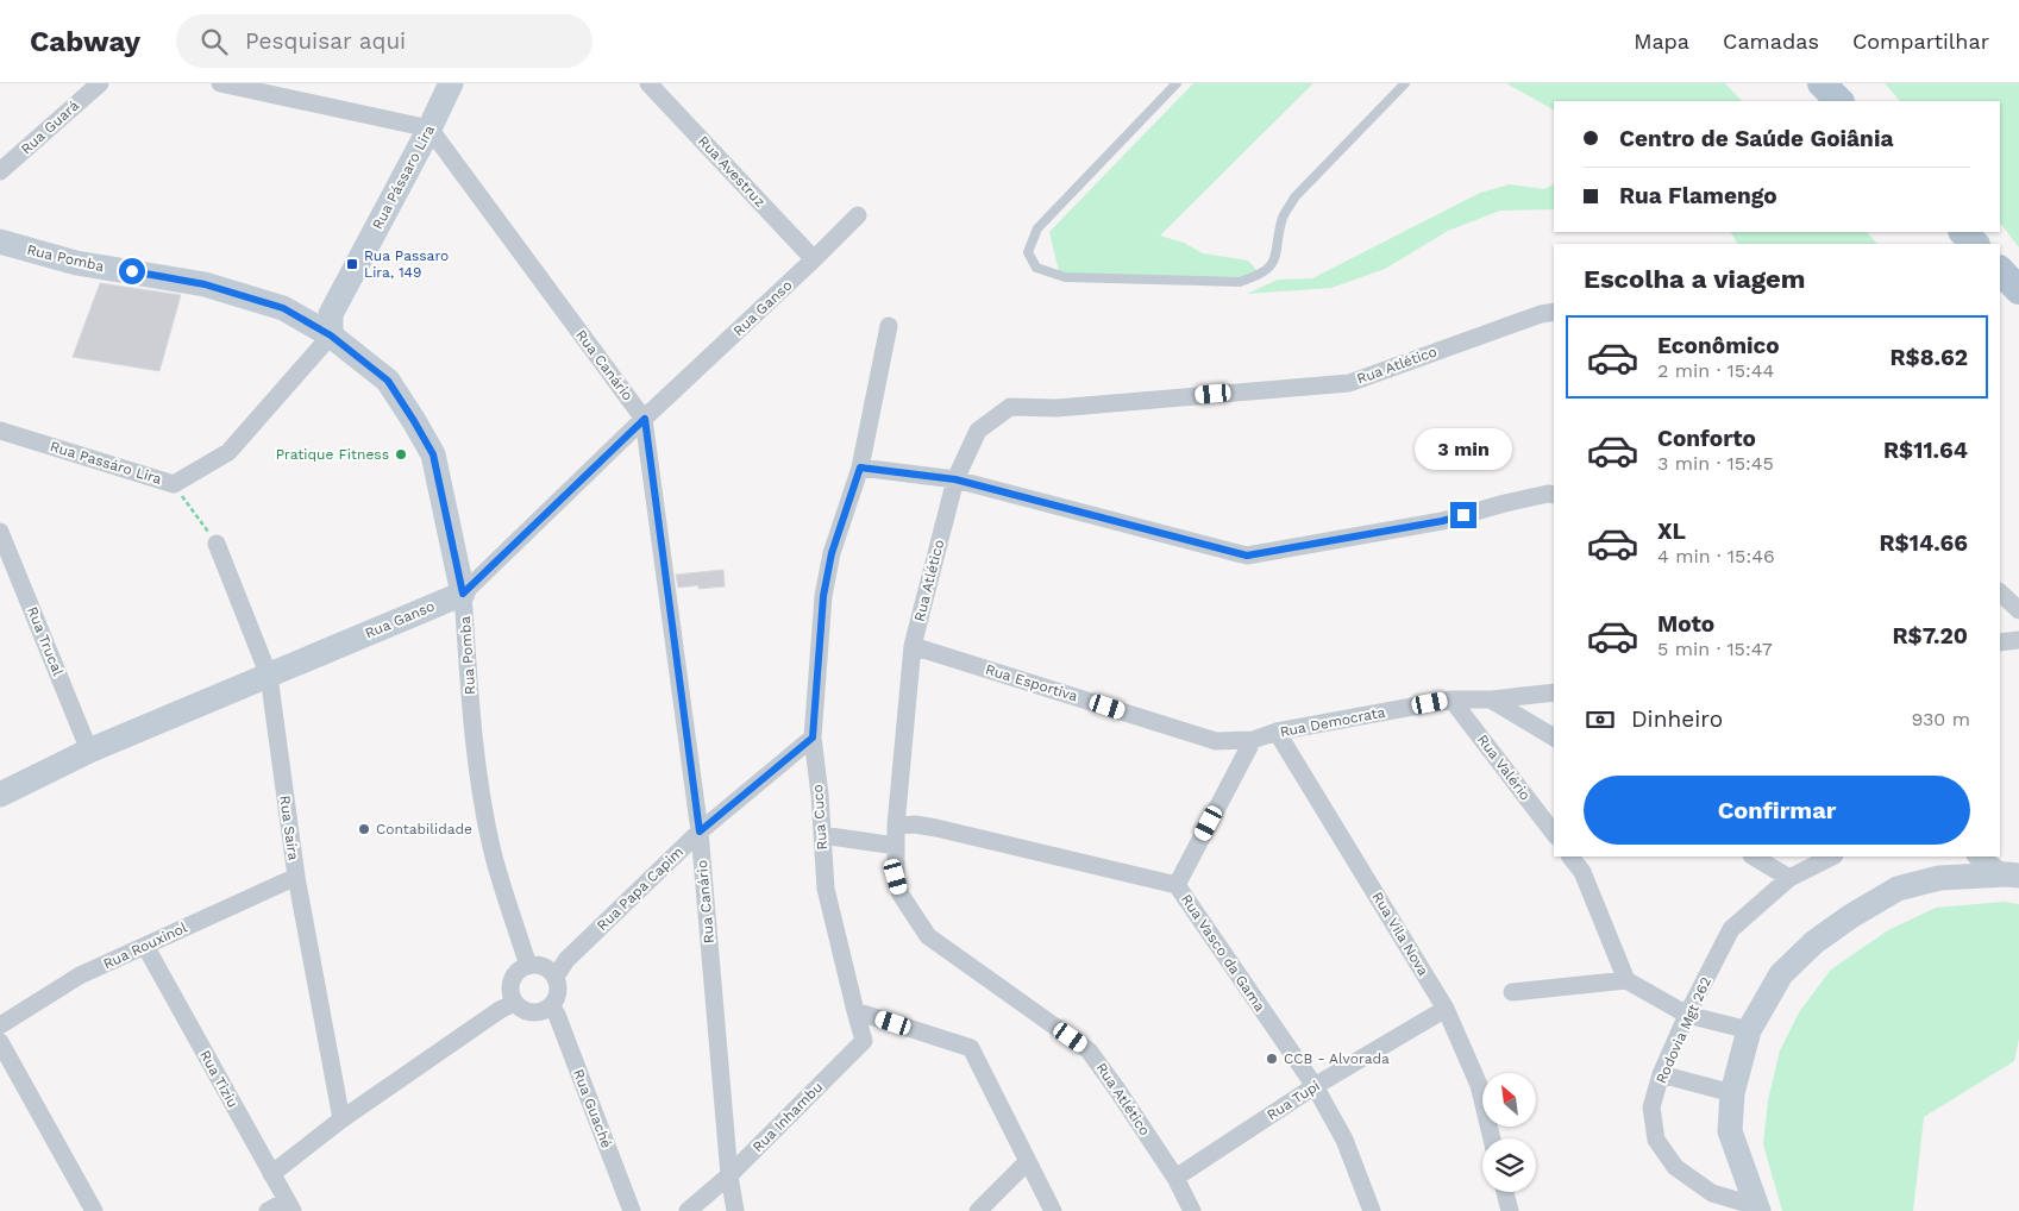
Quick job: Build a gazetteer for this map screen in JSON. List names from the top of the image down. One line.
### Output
{"streets":{"street":["Rua Guará","Rua Avestruz","Rua Pássaro Lira","Rua Pomba","Rua Ganso","Rua Canário","Rua Atlético","Rua Passáro Lira","Rua Trucal","Rua Esportiva","Rua Democrata","Rua Valério","Rua Cuco","Rua Saíra","Rua Papa Capim","Rua Vila Nova","Rua Rouxinol","Rua Vasco da Gama","Rodovia Mgt 262","Rua Tiziu","Rua Tupi","Rua Guaché","Rua Inhambu"]},"crossings":[["Rua Avestruz","Rua Ganso"],["Rua Pássaro Lira","Rua Pomba"],["Rua Pássaro Lira","Rua Canário"],["Rua Pássaro Lira","Rua Passáro Lira"],["Rua Pomba","Rua Ganso"],["Rua Pomba","Rua Passáro Lira"],["Rua Pomba","Rua Papa Capim"],["Rua Pomba","Rua Guaché"],["Rua Ganso","Rua Canário"],["Rua Ganso","Rua Trucal"],["Rua Ganso","Rua Saíra"],["Rua Canário","Rua Papa Capim"],["Rua Canário","Rua Inhambu"],["Rua Atlético","Rua Esportiva"],["Rua Atlético","Rua Vasco da Gama"],["Rua Atlético","Rua Tupi"],["Rua Esportiva","Rua Democrata"],["Rua Democrata","Rua Valério"],["Rua Democrata","Rua Vila Nova"],["Rua Cuco","Rua Papa Capim"],["Rua Cuco","Rua Inhambu"],["Rua Saíra","Rua Rouxinol"],["Rua Papa Capim","Rua Guaché"],["Rua Vila Nova","Rua Tupi"],["Rua Rouxinol","Rua Tiziu"],["Rua Vasco da Gama","Rua Tupi"]],"places":{"transit":["Rua Passaro Lira, 149"],"other":["Pratique Fitness","Contabilidade","CCB - Alvorada"]},"north":"top left","page":{"header":"Cabway","search":"Pesquisar aqui","nav":["Mapa","Camadas","Compartilhar"],"banner":["Centro de Saúde Goiânia","Rua Flamengo"],"heading":"Escolha a viagem","list":[{"name":"Econômico","note":"2 min · 15:44","value":"R$8.62"},{"name":"Conforto","note":"3 min · 15:45","value":"R$11.64"},{"name":"XL","note":"4 min · 15:46","value":"R$14.66"},{"name":"Moto","note":"5 min · 15:47","value":"R$7.20"}],"bubble":"3 min","pay":["Dinheiro","930 m"],"buttons":"Confirmar"}}
